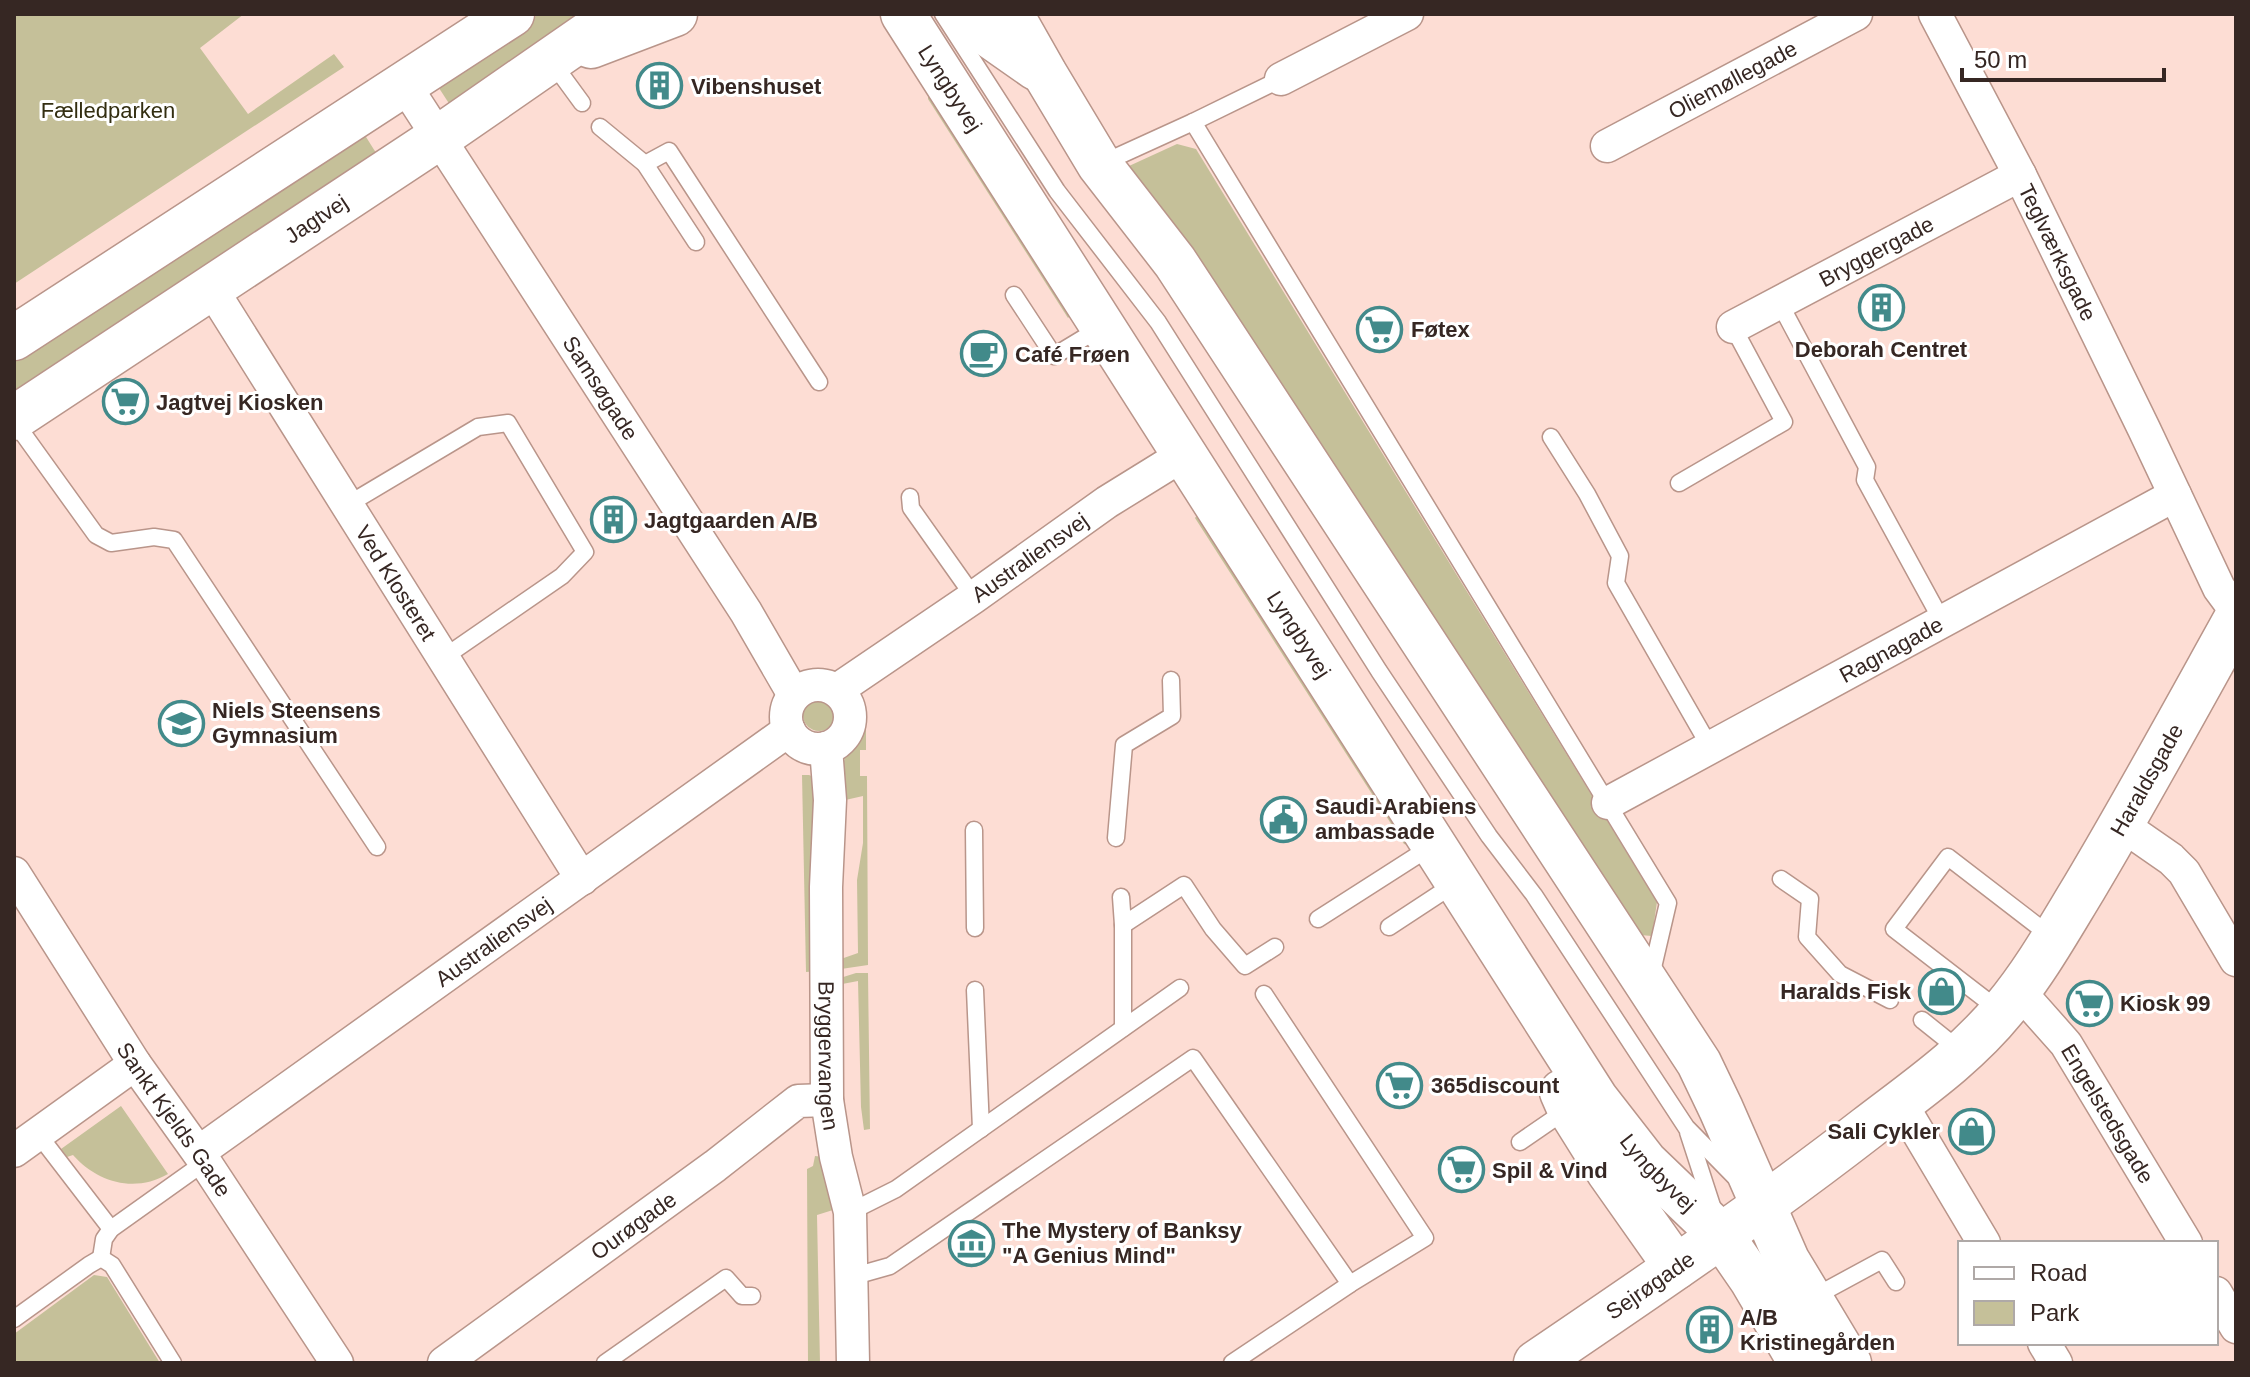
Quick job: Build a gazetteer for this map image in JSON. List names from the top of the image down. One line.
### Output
{"streets":{"street":["Oliemøllegade","Lyngbyvej","Jagtvej","Bryggergade","Teglværksgade","Samsøgade","Australiensvej","Ved Klosteret","Ragnagade","Haraldsgade","Bryggervangen","Engelstedsgade","Sankt Kjelds Gade","Ourøgade","Sejrøgade"]},"crossings":[["Lyngbyvej","Australiensvej"],["Lyngbyvej","Haraldsgade"],["Lyngbyvej","Sejrøgade"],["Jagtvej","Samsøgade"],["Jagtvej","Ved Klosteret"],["Bryggergade","Teglværksgade"],["Teglværksgade","Ragnagade"],["Samsøgade","Australiensvej"],["Samsøgade","Bryggervangen"],["Australiensvej","Ved Klosteret"],["Australiensvej","Bryggervangen"],["Australiensvej","Sankt Kjelds Gade"],["Haraldsgade","Engelstedsgade"],["Haraldsgade","Sejrøgade"],["Bryggervangen","Ourøgade"]],"parks":["Fælledparken"],"places":{"building":["Vibenshuset","Deborah Centret","Jagtgaarden A/B","A/B Kristinegården"],"supermarket":["Føtex","Jagtvej Kiosken","Kiosk 99","365discount","Spil & Vind"],"cafe":["Café Frøen"],"school or university":["Niels Steensens Gymnasium"],"public building":["Saudi-Arabiens ambassade"],"shop":["Haralds Fisk","Sali Cykler"],"museum":["The Mystery of Banksy \"A Genius Mind\""]},"legend":["Road","Park"],"scale_bar":"50 m"}
